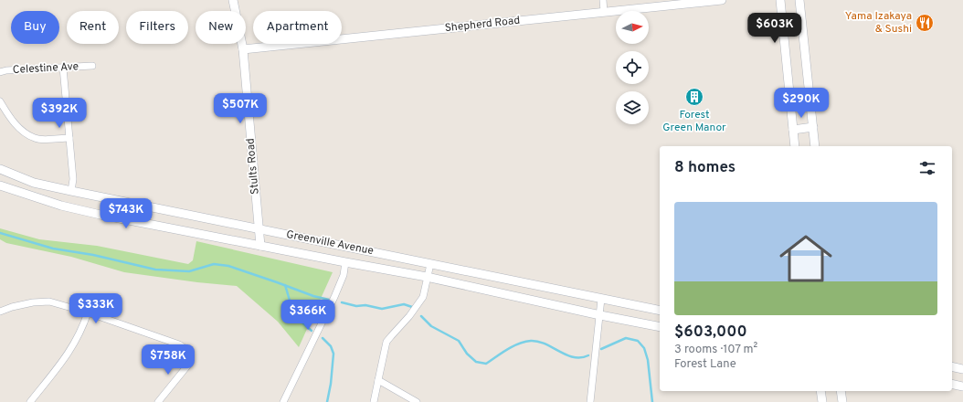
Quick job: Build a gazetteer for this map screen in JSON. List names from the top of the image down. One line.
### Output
{"streets":{"main road":["Shepherd Road","Stults Road","Greenville Avenue"],"street":["Celestine Ave"]},"crossings":[["Shepherd Road","Stults Road"],["Stults Road","Greenville Avenue"]],"places":{"restaurant":["Yama Izakaya & Sushi"],"building":["Forest Green Manor"]},"north":"right","page":{"chip":["Buy","Rent","Filters","New","Apartment"],"price":["$603K","$290K","$507K","$392K","$743K","$333K","$366K","$758K"],"heading":"8 homes","list":[{"name":"$603,000","note":"3 rooms · 107 m² · Forest Lane"}]}}
